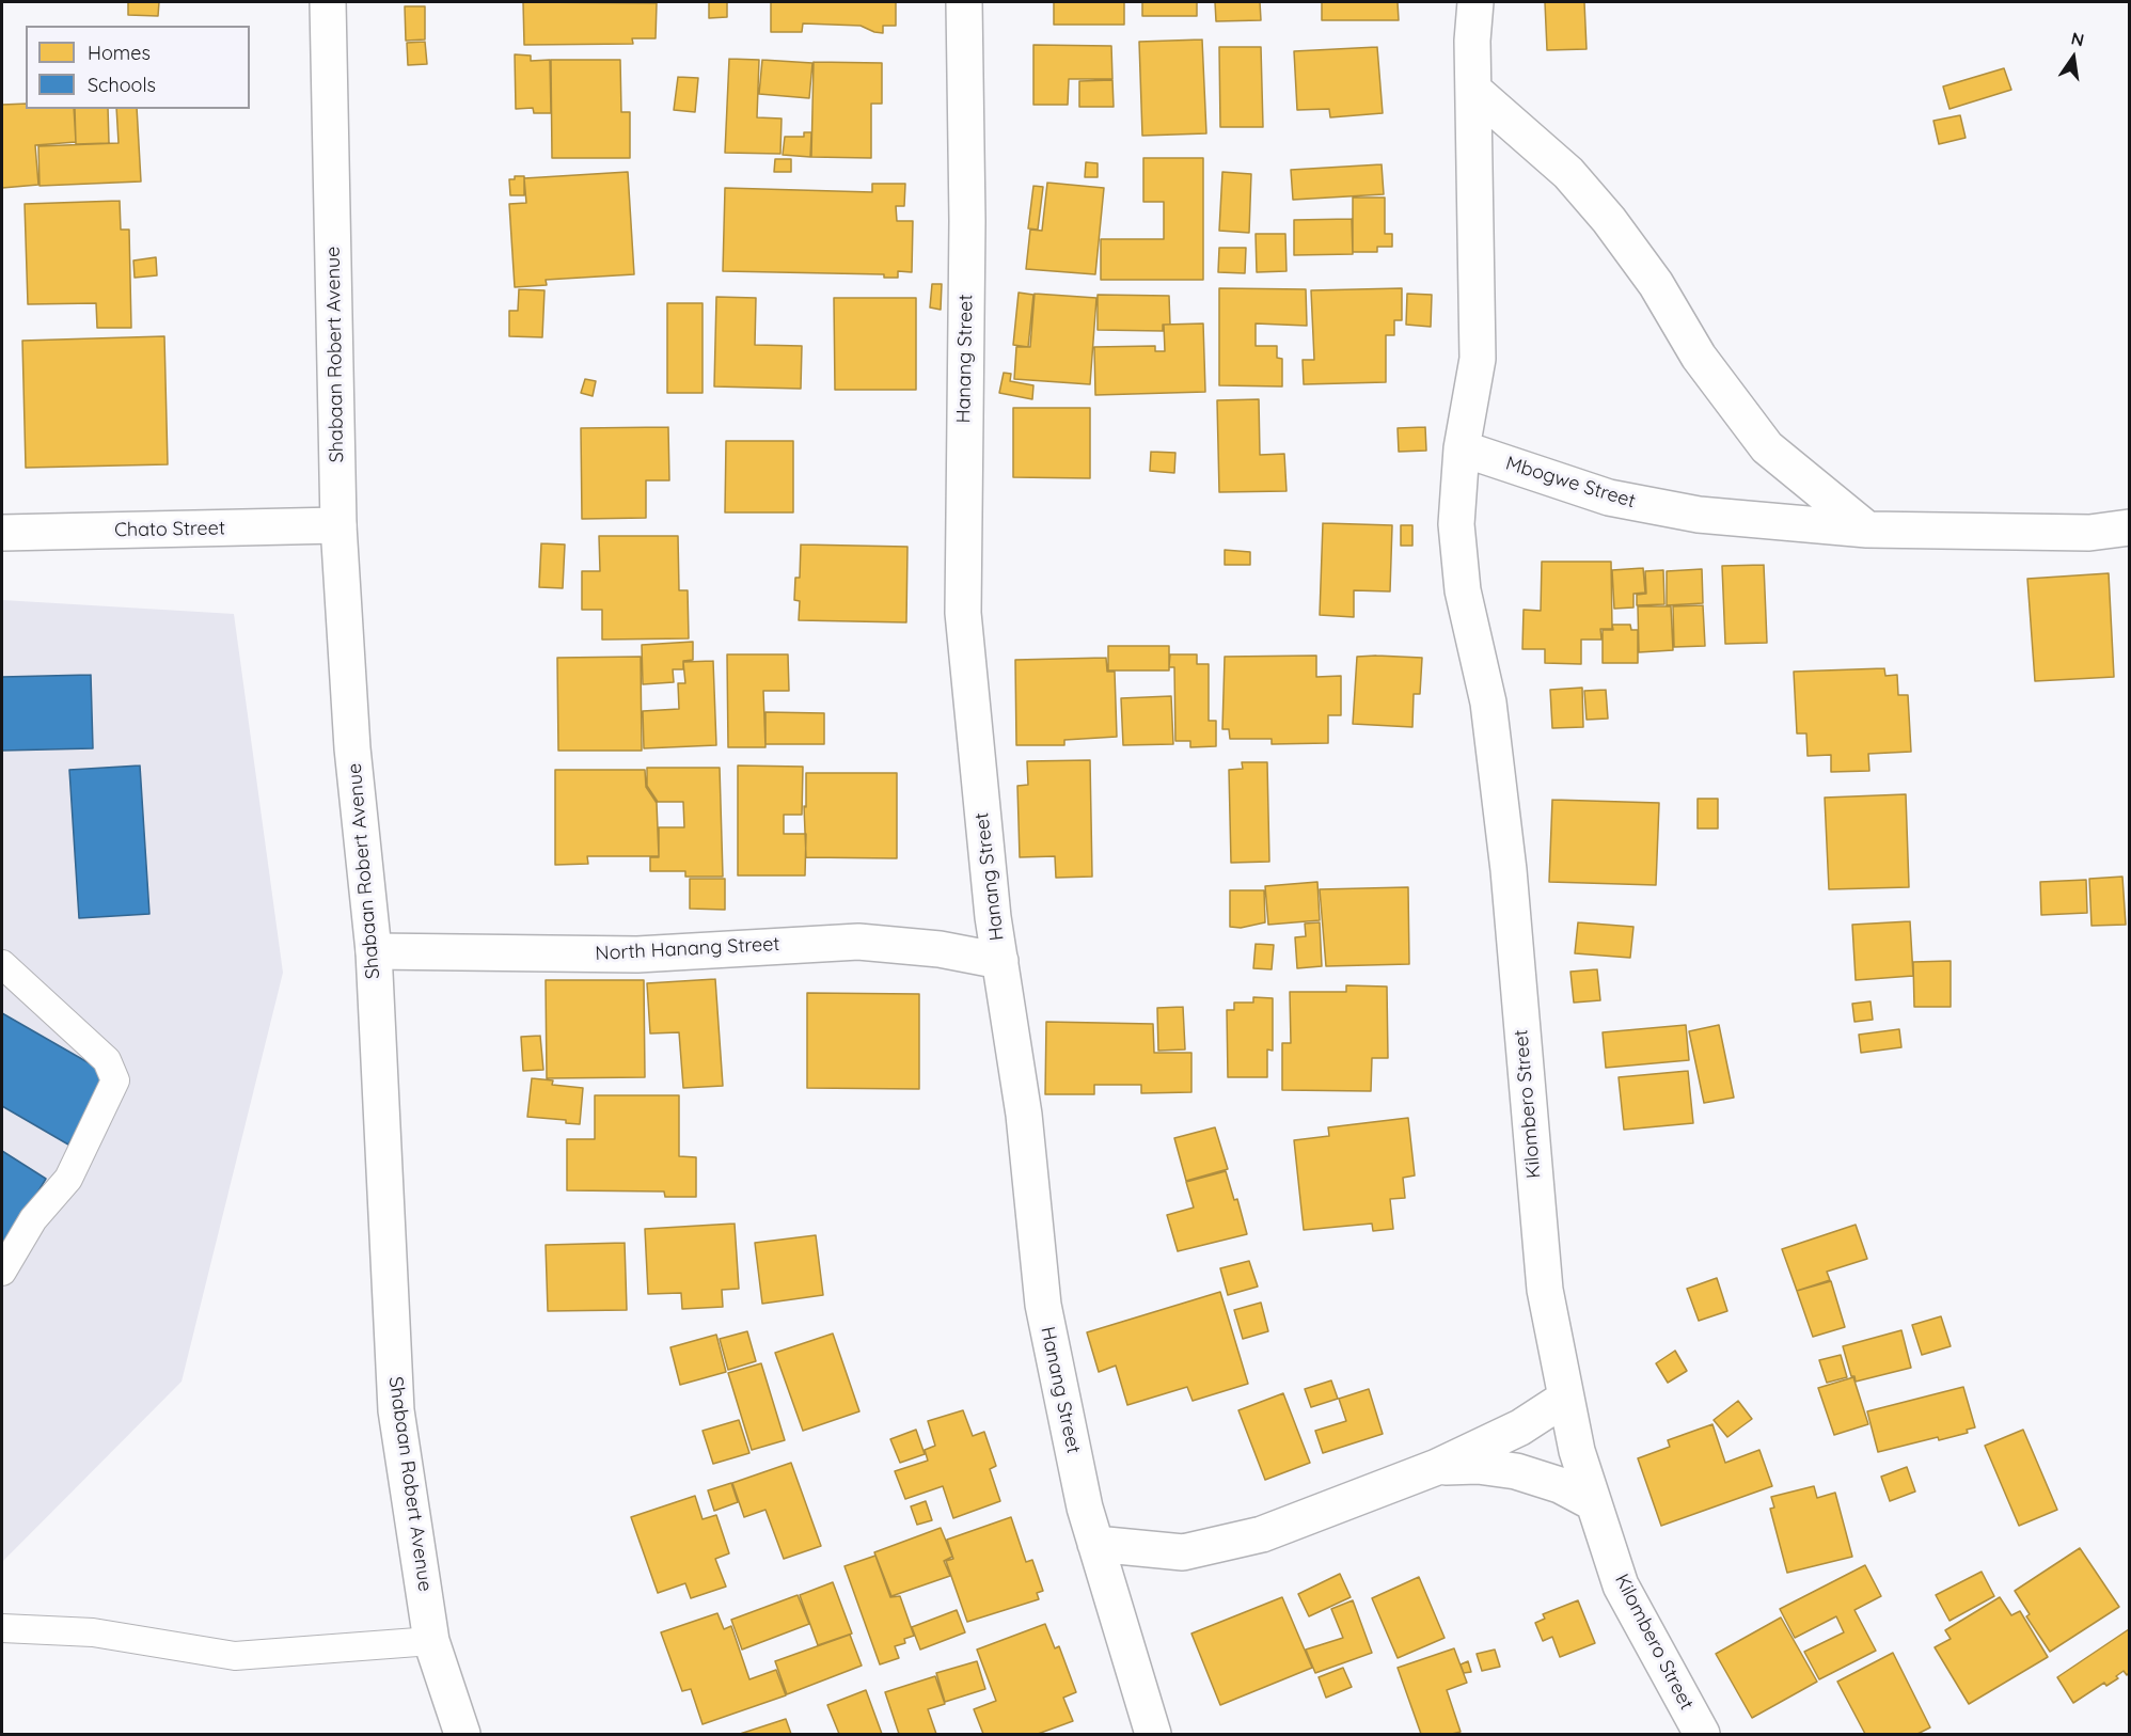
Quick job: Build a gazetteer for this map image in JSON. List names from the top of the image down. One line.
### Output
{"streets":{"street":["Shabaan Robert Avenue","Hanang Street","Mbogwe Street","Chato Street","North Hanang Street","Kilombero Street"]},"crossings":[["Shabaan Robert Avenue","Chato Street"],["Shabaan Robert Avenue","North Hanang Street"],["Hanang Street","North Hanang Street"],["Mbogwe Street","Kilombero Street"]],"legend":["Homes","Schools"],"north":"top"}
